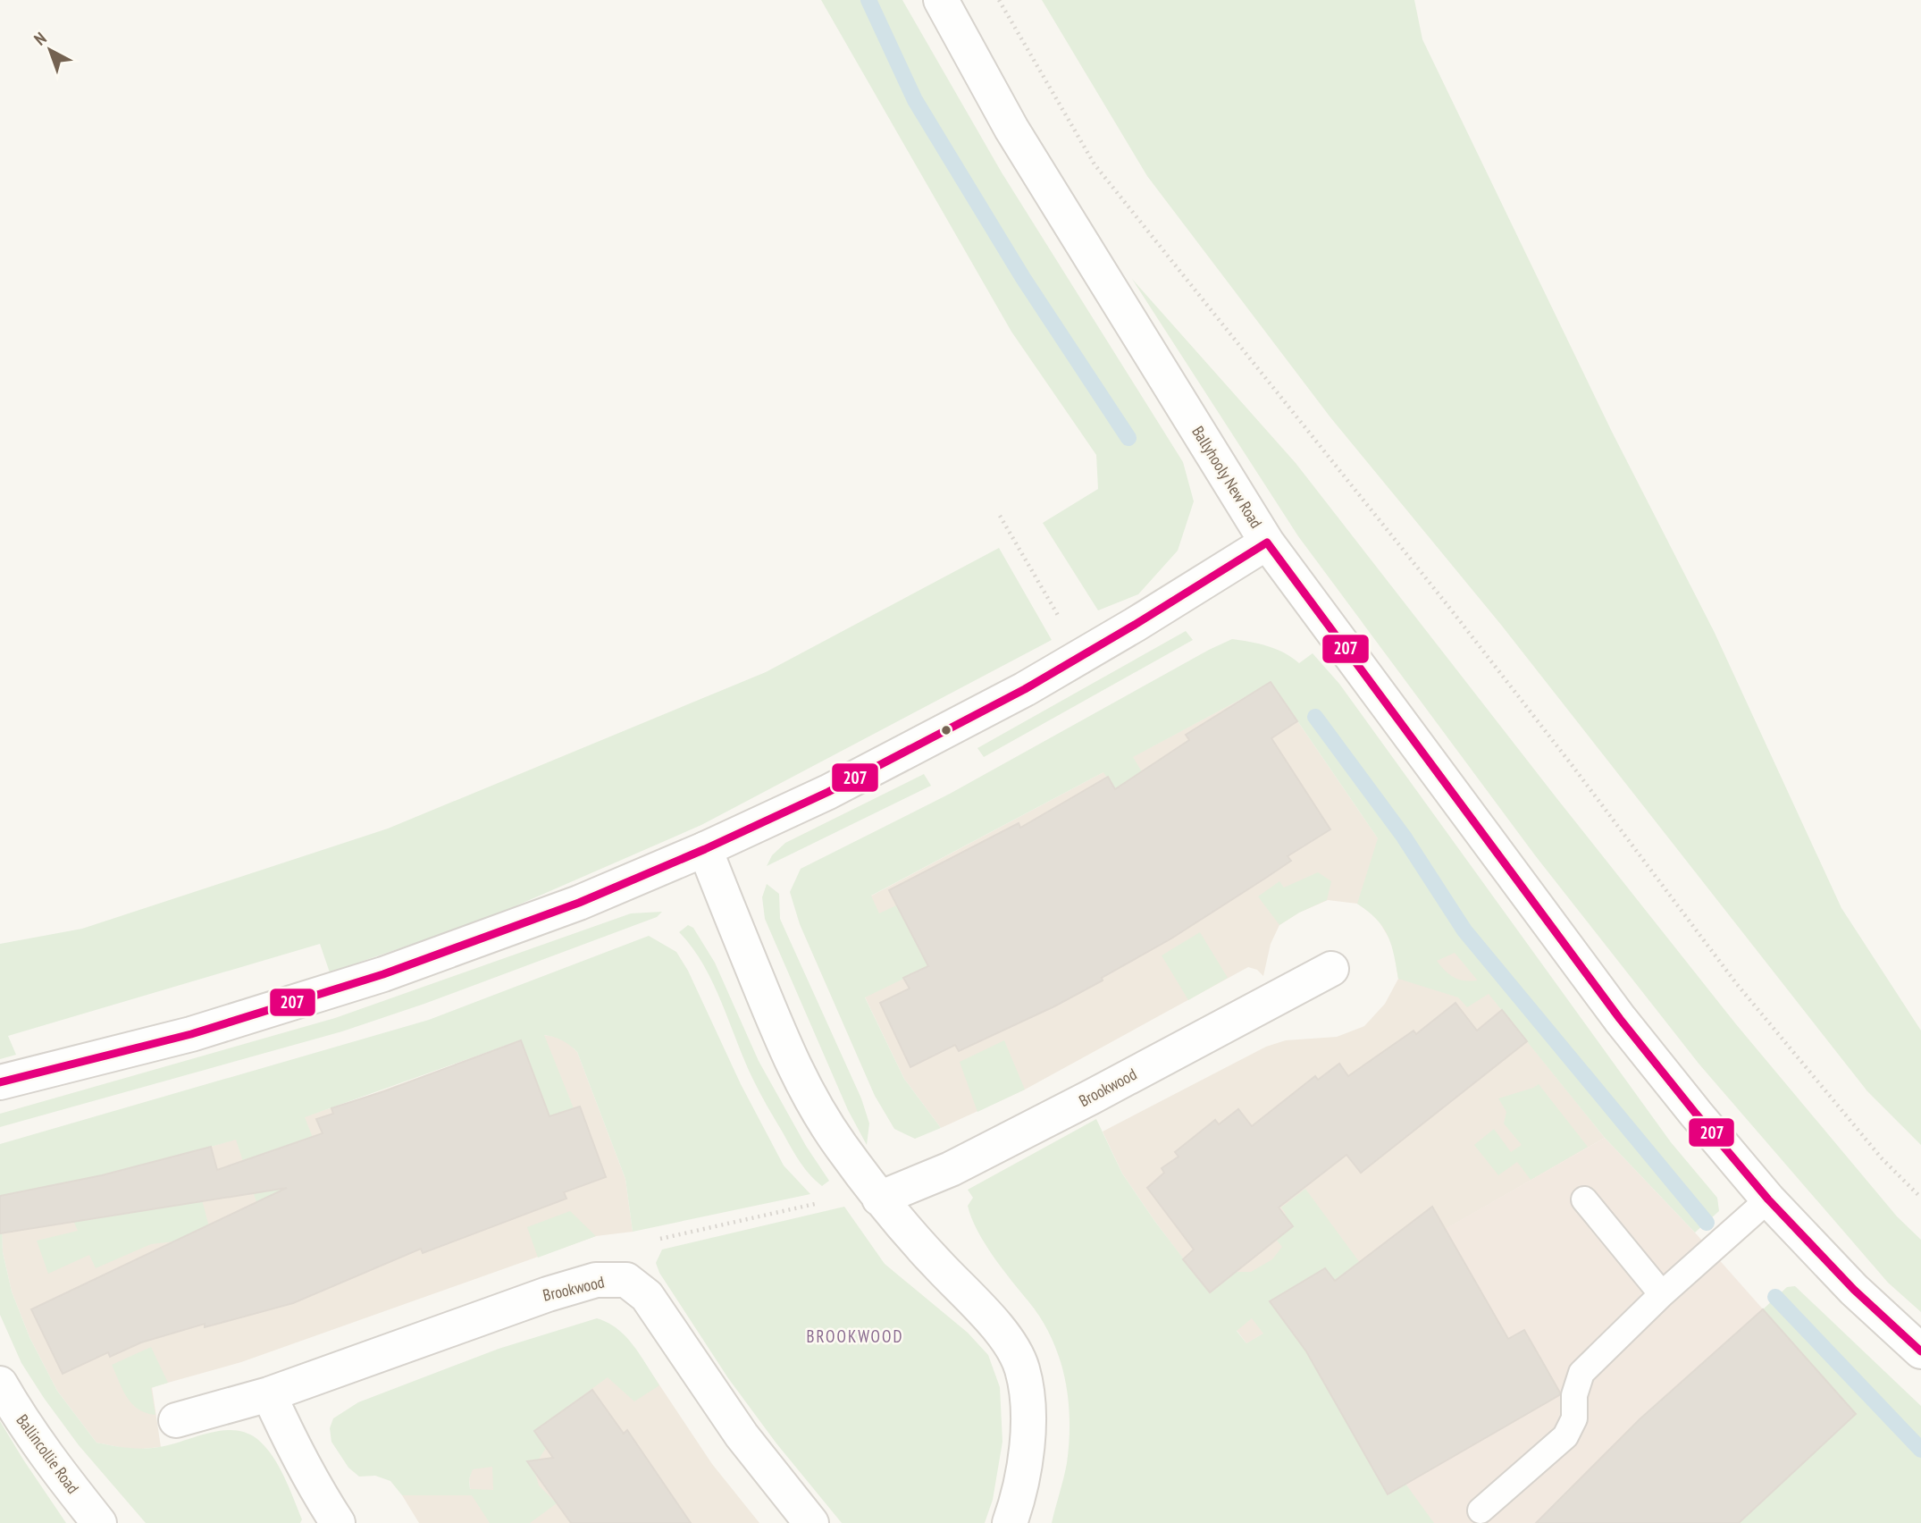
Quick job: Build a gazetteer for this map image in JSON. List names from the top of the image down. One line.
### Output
{"streets":{"street":["Ballyhooly New Road","Brookwood","Ballincollie Road"]},"districts":["BROOKWOOD"],"lines":["transit line 207"],"north":"top left"}
